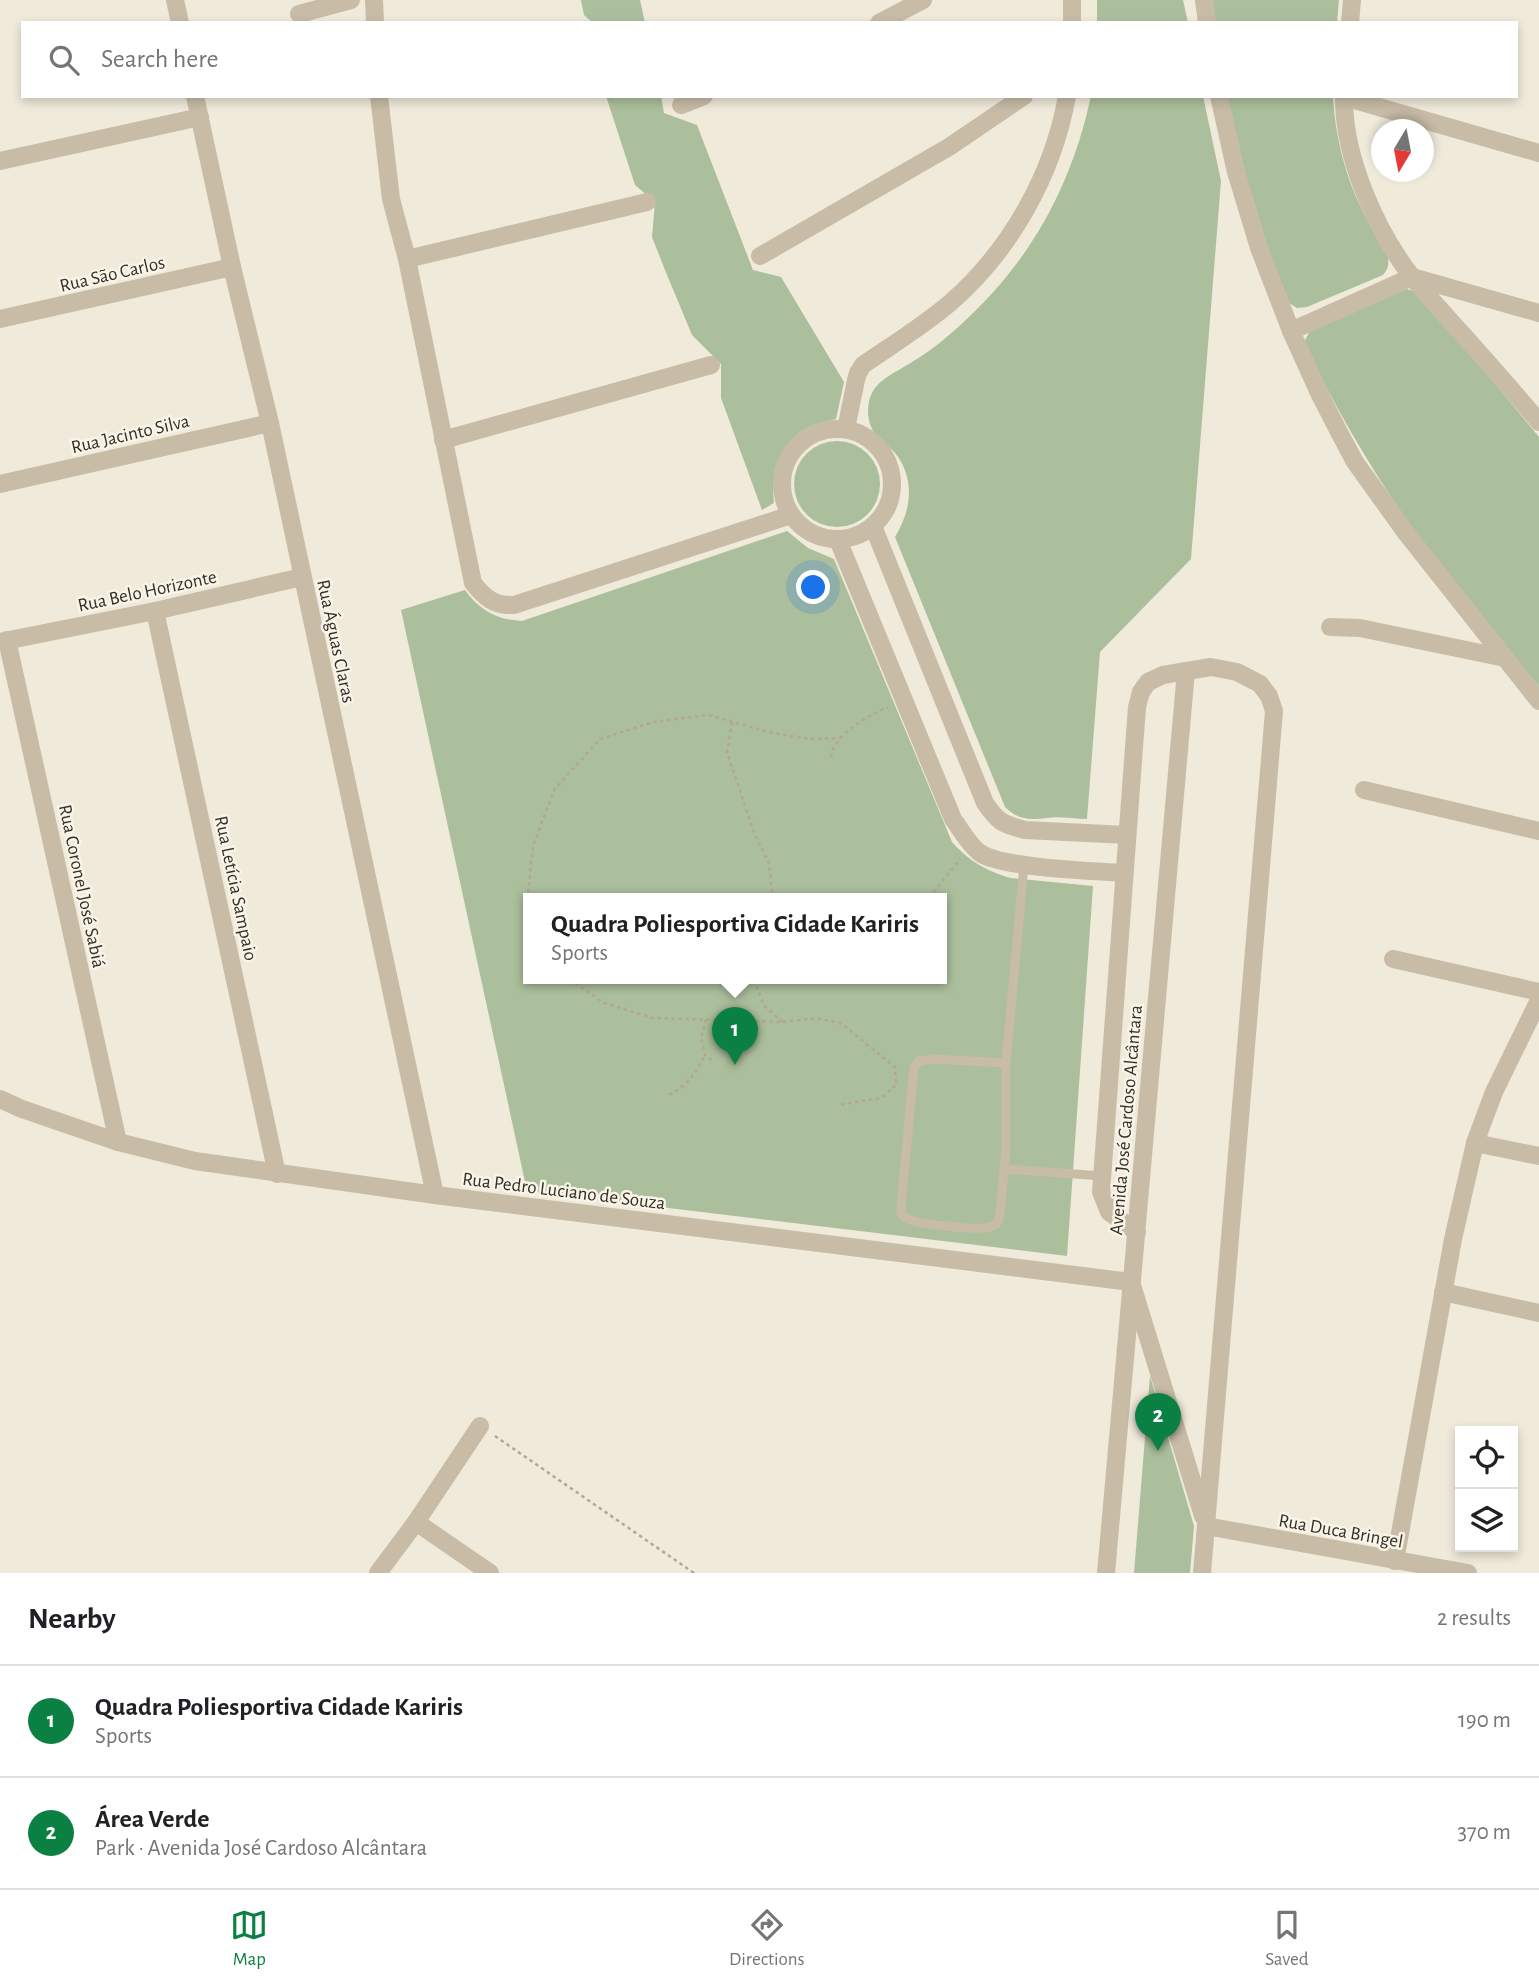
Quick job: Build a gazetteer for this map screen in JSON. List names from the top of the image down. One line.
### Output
{"streets":{"street":["Rua São Carlos","Rua Jacinto Silva","Rua Belo Horizonte","Rua Águas Claras","Rua Coronel José Sabiá","Rua Letícia Sampaio","Avenida José Cardoso Alcântara","Rua Pedro Luciano de Souza","Rua Duca Bringel"]},"crossings":[["Rua São Carlos","Rua Águas Claras"],["Rua Jacinto Silva","Rua Águas Claras"],["Rua Belo Horizonte","Rua Águas Claras"],["Rua Belo Horizonte","Rua Coronel José Sabiá"],["Rua Belo Horizonte","Rua Letícia Sampaio"],["Rua Águas Claras","Rua Pedro Luciano de Souza"],["Rua Coronel José Sabiá","Rua Pedro Luciano de Souza"],["Rua Letícia Sampaio","Rua Pedro Luciano de Souza"],["Avenida José Cardoso Alcântara","Rua Pedro Luciano de Souza"]],"north":"bottom","page":{"search":"Search here","popup":["Quadra Poliesportiva Cidade Kariris","Sports"],"pins":["1","2"],"heading":["Nearby","2 results"],"list":[{"mark":"1","name":"Quadra Poliesportiva Cidade Kariris","note":"Sports","value":"190 m"},{"mark":"2","name":"Área Verde","note":"Park · Avenida José Cardoso Alcântara","value":"370 m"}],"nav":["Map","Directions","Saved"]}}
